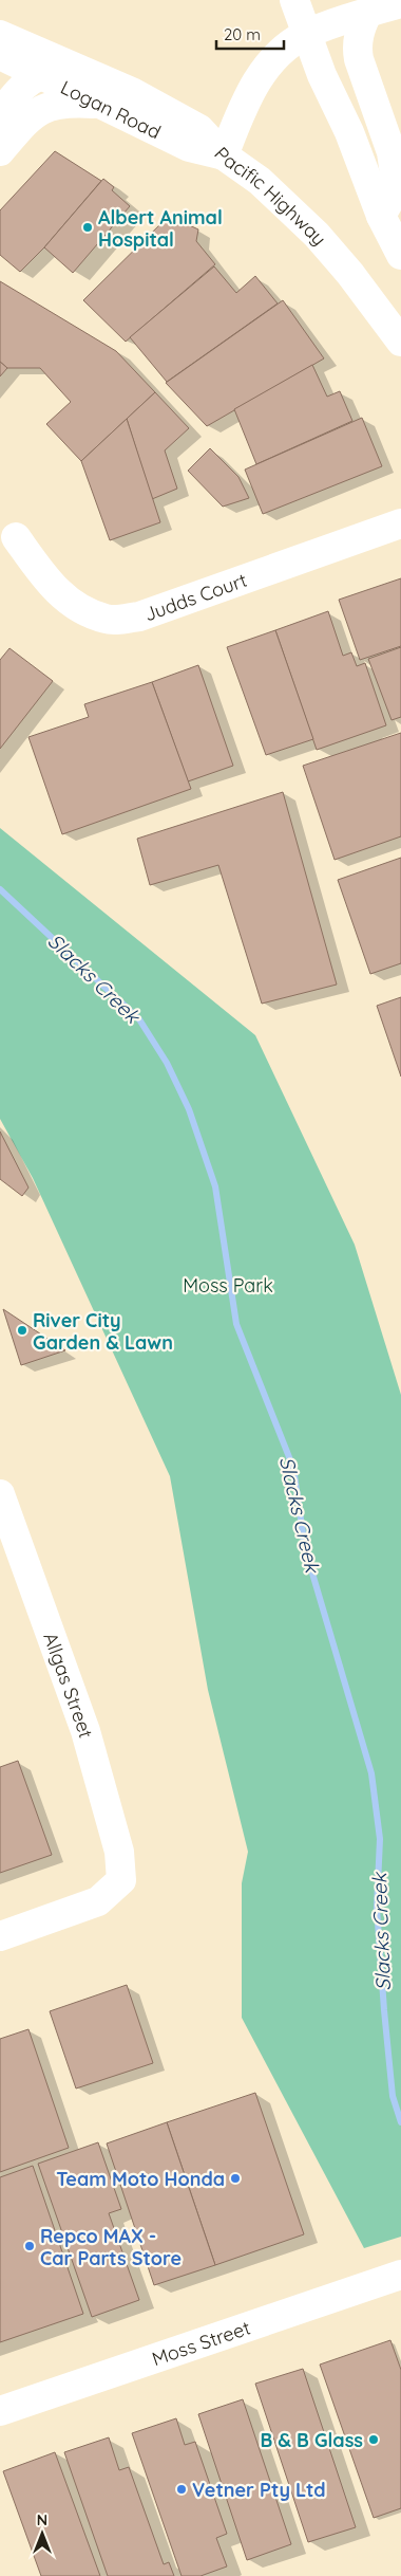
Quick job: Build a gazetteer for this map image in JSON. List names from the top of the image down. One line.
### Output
{"streets":{"main road":["Logan Road","Pacific Highway","Judds Court","Allgas Street","Moss Street"]},"crossings":[["Logan Road","Pacific Highway"]],"water":["Slacks Creek"],"parks":["Moss Park"],"places":["Albert Animal Hospital","River City Garden & Lawn","Team Moto Honda","Repco MAX - Car Parts Store","B & B Glass","Vetner Pty Ltd"],"scale_bar":"20 m","north":"top"}
